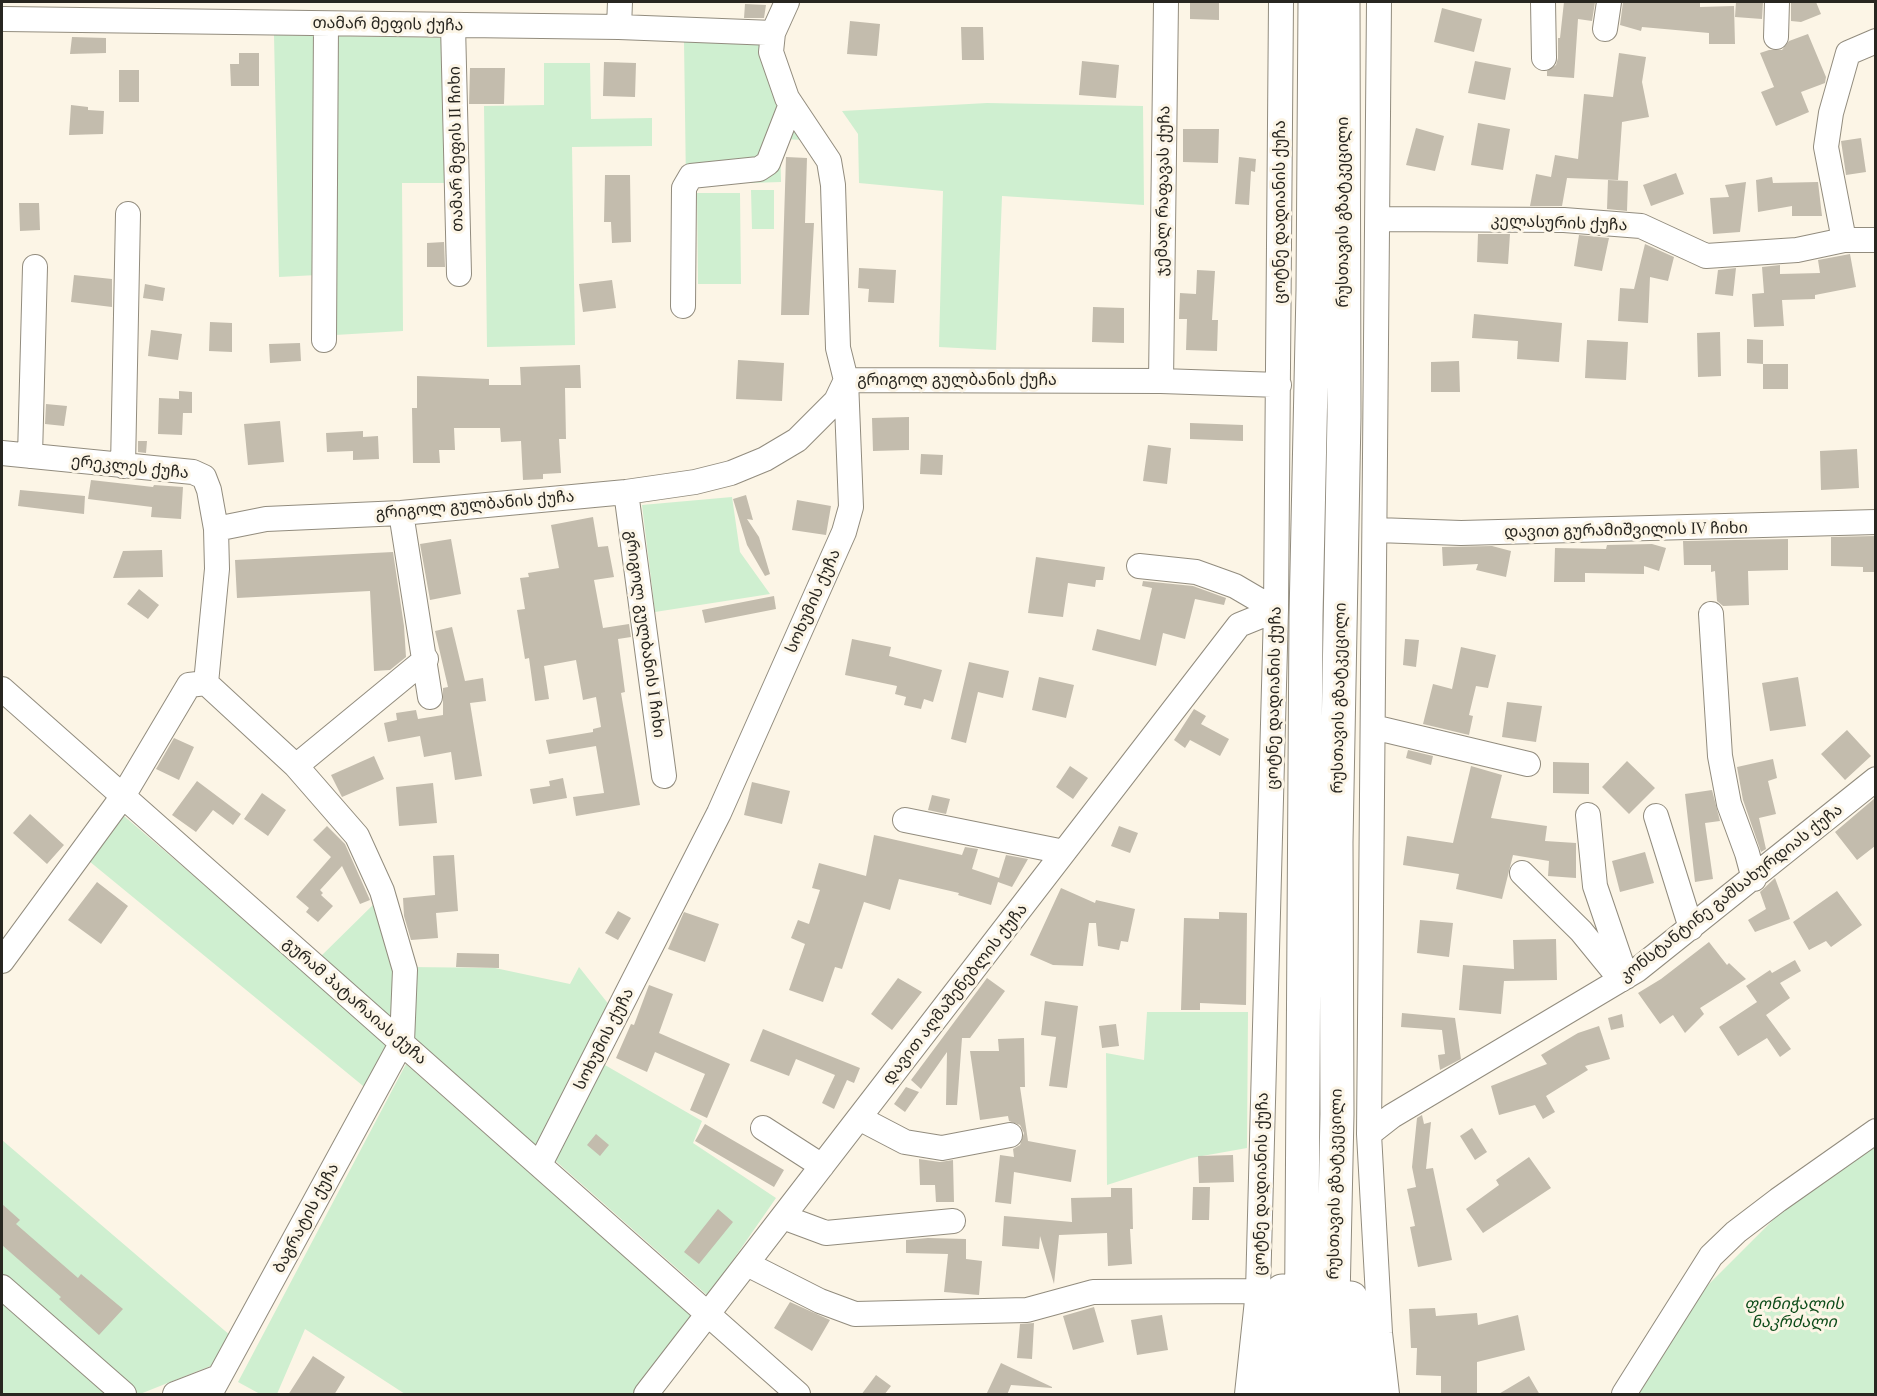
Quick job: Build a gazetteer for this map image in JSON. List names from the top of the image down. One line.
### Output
{"streets":{"highway":["რუსთავის გზატკეცილი"],"street":["თამარ მეფის ქუჩა","თამარ მეფის II ჩიხი","ჯემალ რაფავას ქუჩა","ცოტნე დადიანის ქუჩა","კელასურის ქუჩა","გრიგოლ გულბანის ქუჩა","ერეკლეს ქუჩა","დავით გურამიშვილის IV ჩიხი","სოხუმის ქუჩა","გრიგოლ გულბანის I ჩიხი","კონსტანტინე გამსახურდიას ქუჩა","დავით აღმაშენებლის ქუჩა","გურამ პატარაიას ქუჩა","ბაგრატის ქუჩა"]},"crossings":[["თამარ მეფის ქუჩა","თამარ მეფის II ჩიხი"],["თამარ მეფის ქუჩა","სოხუმის ქუჩა"],["ჯემალ რაფავას ქუჩა","გრიგოლ გულბანის ქუჩა"],["ცოტნე დადიანის ქუჩა","გრიგოლ გულბანის ქუჩა"],["ცოტნე დადიანის ქუჩა","დავით აღმაშენებლის ქუჩა"],["გრიგოლ გულბანის ქუჩა","ერეკლეს ქუჩა"],["გრიგოლ გულბანის ქუჩა","სოხუმის ქუჩა"],["გრიგოლ გულბანის ქუჩა","გრიგოლ გულბანის I ჩიხი"],["სოხუმის ქუჩა","გურამ პატარაიას ქუჩა"],["დავით აღმაშენებლის ქუჩა","გურამ პატარაიას ქუჩა"],["გურამ პატარაიას ქუჩა","ბაგრატის ქუჩა"]],"parks":["ფონიჭალის ნაკრძალი"]}
